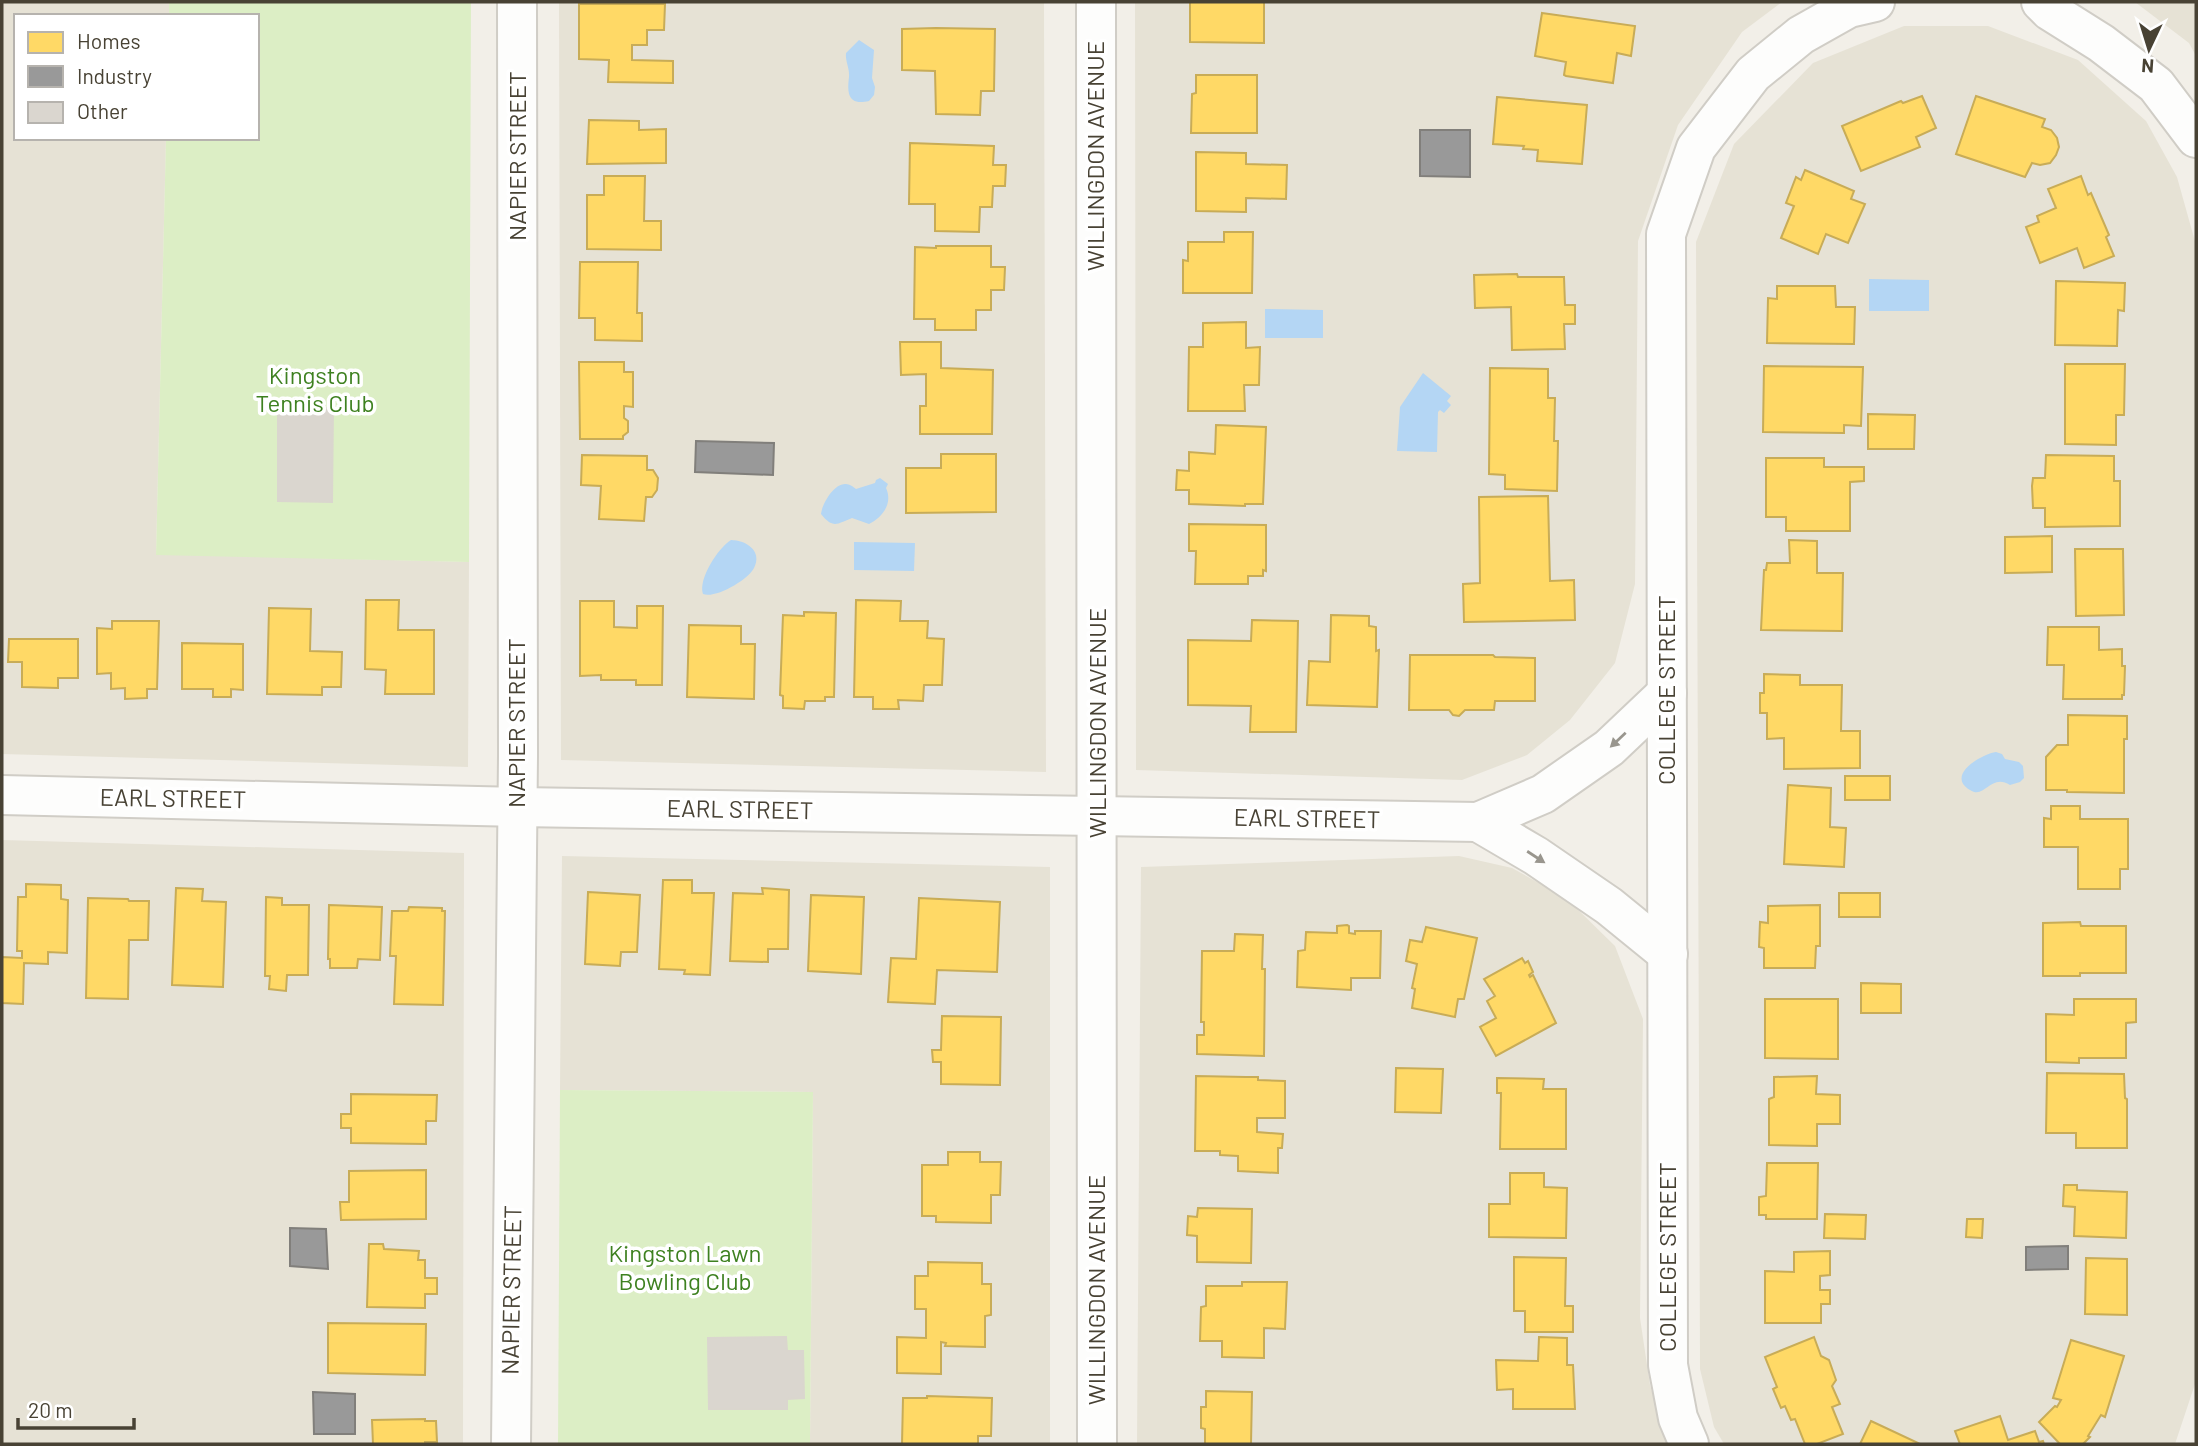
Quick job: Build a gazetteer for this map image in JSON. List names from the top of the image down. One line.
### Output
{"streets":{"street":["NAPIER STREET","WILLINGDON AVENUE","COLLEGE STREET","EARL STREET"]},"crossings":[["NAPIER STREET","EARL STREET"],["WILLINGDON AVENUE","EARL STREET"],["COLLEGE STREET","EARL STREET"]],"parks":["Kingston Tennis Club","Kingston Lawn Bowling Club"],"legend":["Homes","Industry","Other"],"scale_bar":"20 m","north":"bottom"}
